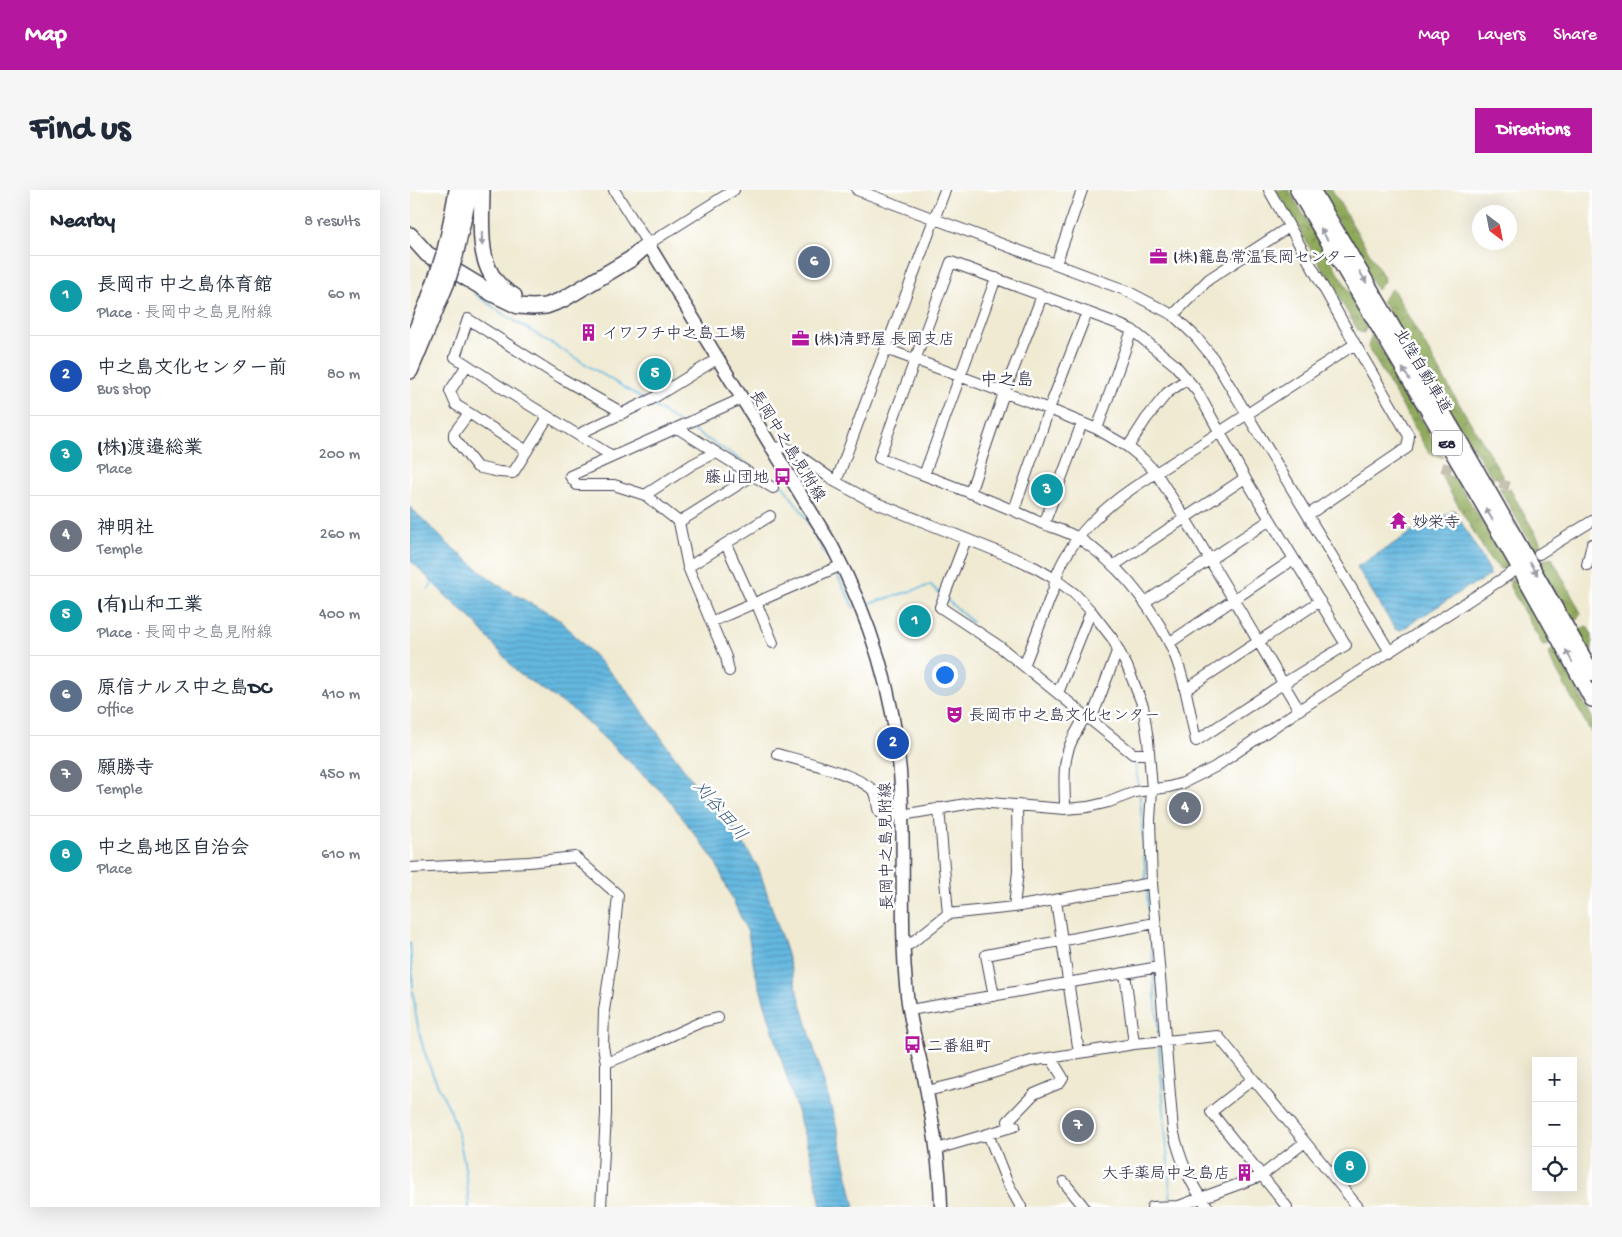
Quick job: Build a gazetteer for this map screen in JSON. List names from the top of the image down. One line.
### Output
{"streets":{"highway":["北陸自動車道","E8"],"main road":["長岡中之島見附線"]},"districts":["中之島"],"water":["刈谷田川"],"places":{"office":["(株)籠島常温長岡センター","(株)清野屋 長岡支店"],"building":["イワフチ中之島工場","大手薬局中之島店"],"bus stop":["藤山団地","二番組町"],"temple":["妙栄寺"],"theatre":["長岡市中之島文化センター"]},"north":"bottom right","page":{"header":"Map","nav":["Map","Layers","Share"],"buttons":"Directions","title":"Find us","heading":["Nearby","8 results"],"pins":["6","5","3","1","2","4","7","8"],"list":[{"mark":"1","name":"長岡市 中之島体育館","note":"Place · 長岡中之島見附線","value":"60 m"},{"mark":"2","name":"中之島文化センター前","note":"Bus stop","value":"80 m"},{"mark":"3","name":"(株)渡邉総業","note":"Place","value":"200 m"},{"mark":"4","name":"神明社","note":"Temple","value":"260 m"},{"mark":"5","name":"(有)山和工業","note":"Place · 長岡中之島見附線","value":"400 m"},{"mark":"6","name":"原信ナルス中之島DC","note":"Office","value":"410 m"},{"mark":"7","name":"願勝寺","note":"Temple","value":"450 m"},{"mark":"8","name":"中之島地区自治会","note":"Place","value":"610 m"}],"map_buttons":["+","−"]}}
